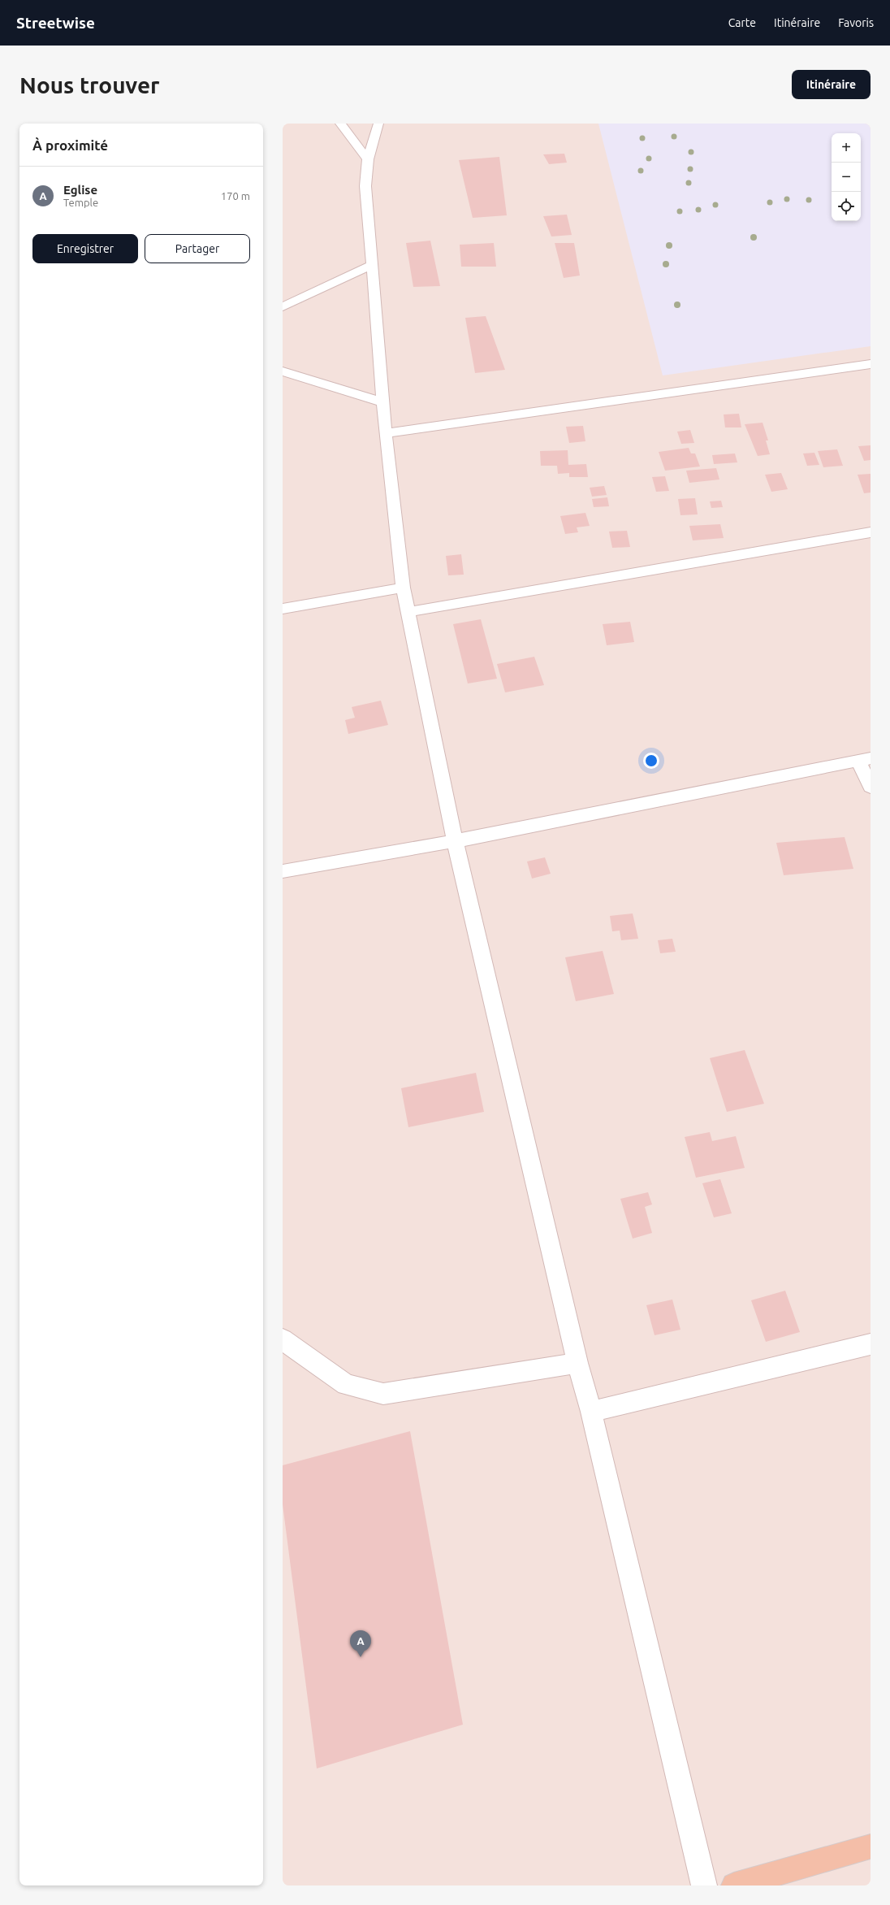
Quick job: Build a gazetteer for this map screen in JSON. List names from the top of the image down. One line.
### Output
{"page":{"header":"Streetwise","nav":["Carte","Itinéraire","Favoris"],"buttons":["Itinéraire",["Enregistrer","Partager"]],"title":"Nous trouver","heading":"À proximité","map_buttons":["+","−"],"list":[{"mark":"A","name":"Eglise","note":"Temple","value":"170 m"}],"pins":"A"}}
